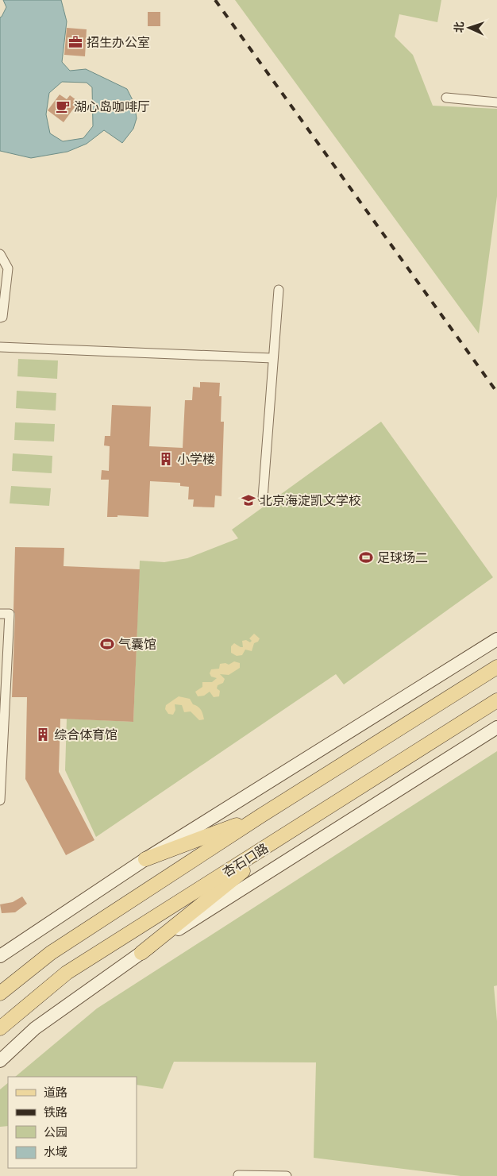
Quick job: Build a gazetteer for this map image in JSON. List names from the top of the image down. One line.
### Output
{"streets":{"main road":["杏石口路"]},"places":{"office":["招生办公室"],"cafe":["湖心岛咖啡厅"],"building":["小学楼","综合体育馆"],"school or university":["北京海淀凯文学校"],"sports":["足球场二","气囊馆"]},"legend":["道路","铁路","公园","水域"],"north":"left"}
